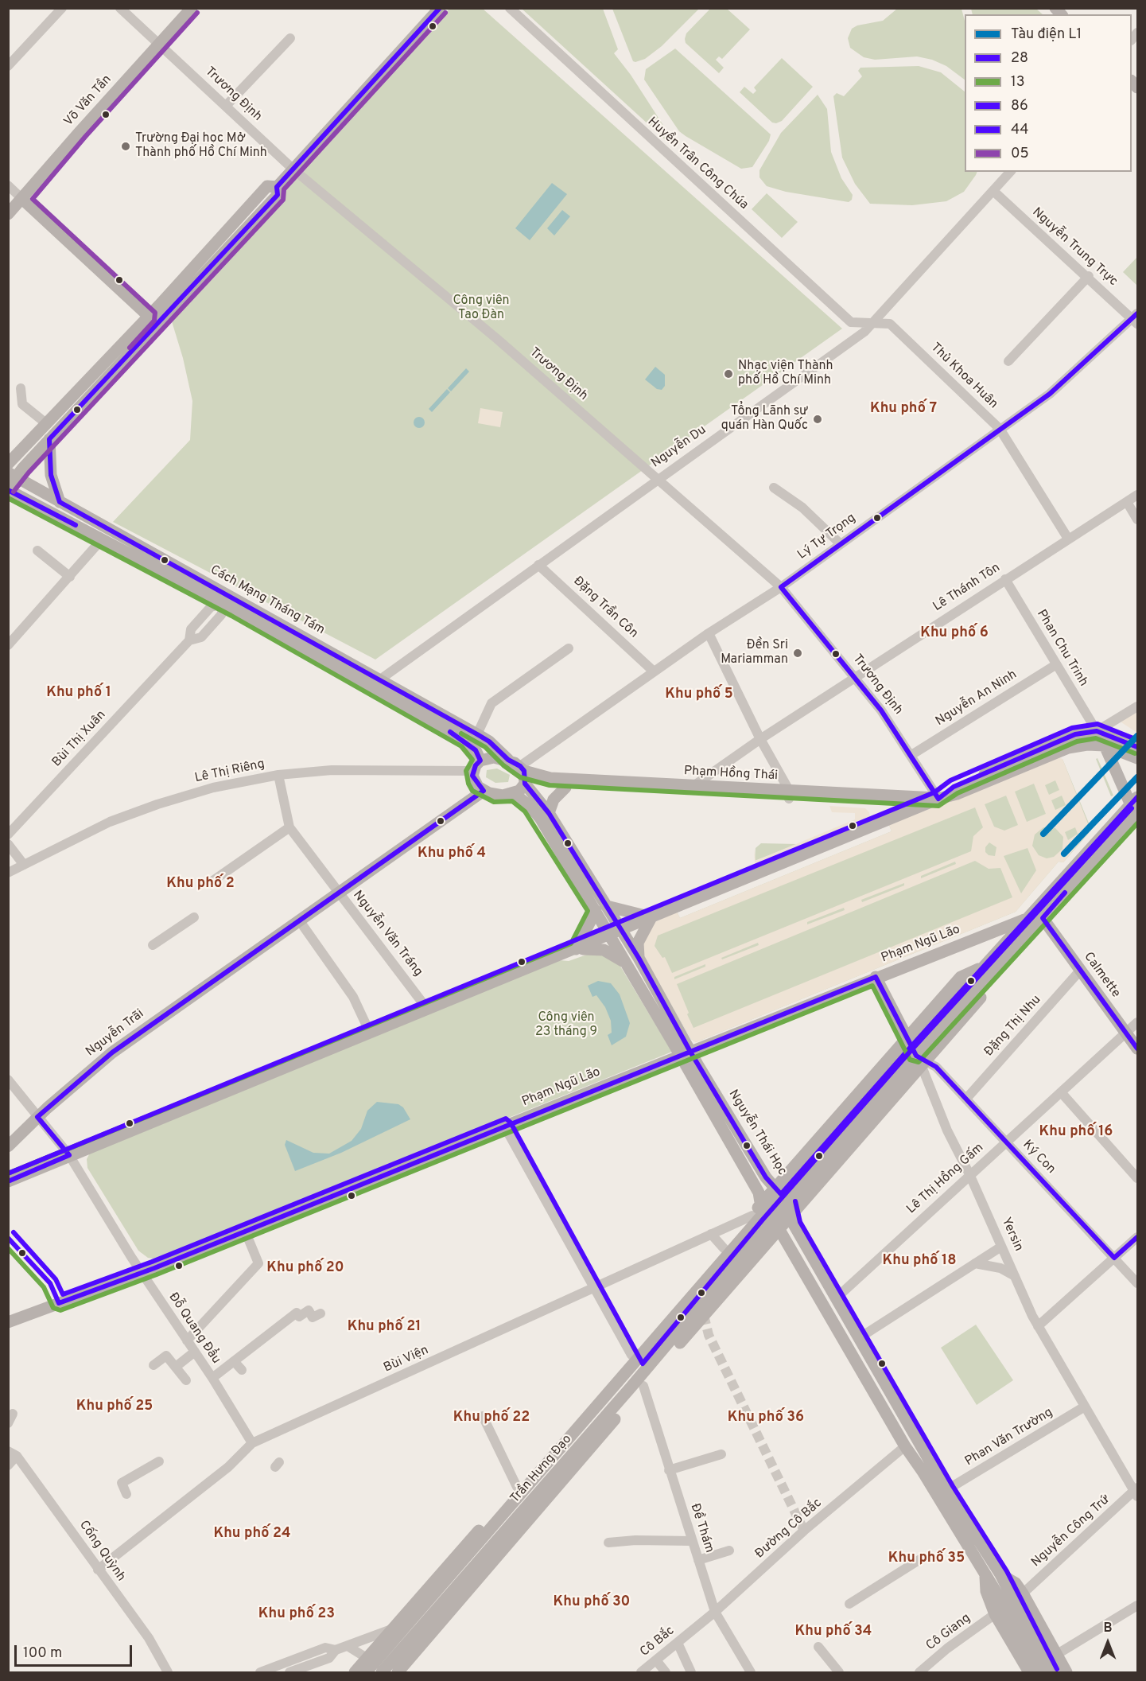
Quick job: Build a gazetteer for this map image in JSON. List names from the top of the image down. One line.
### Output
{"streets":{"main road":["Võ Văn Tần","Cách Mạng Tháng Tám","Phạm Hồng Thái","Phạm Ngũ Lão","Calmette","Nguyễn Trãi","Nguyễn Thái Học","Yersin","Trần Hưng Đạo"],"street":["Trương Định","Huyền Trân Công Chúa","Nguyễn Trung Trực","Thủ Khoa Huân","Nguyễn Du","Lý Tự Trọng","Lê Thánh Tôn","Đặng Trần Côn","Phan Chu Trinh","Nguyễn An Ninh","Bùi Thị Xuân","Lê Thị Riêng","Nguyễn Văn Tráng","Ðặng Thị Nhu","Ký Con","Lê Thị Hồng Gấm","Ðỗ Quang Ðẩu","Bùi Viện","Phan Văn Trường","Ðề Thám","Đường Cô Bắc","Nguyễn Công Trứ","Cống Quỳnh","Cô Giang","Cô Bắc"]},"crossings":[["Trương Định","Võ Văn Tần"],["Trương Định","Nguyễn Du"],["Trương Định","Lý Tự Trọng"],["Trương Định","Lê Thánh Tôn"],["Trương Định","Nguyễn An Ninh"],["Trương Định","Phạm Hồng Thái"],["Huyền Trân Công Chúa","Thủ Khoa Huân"],["Huyền Trân Công Chúa","Nguyễn Du"],["Nguyễn Trung Trực","Nguyễn Du"],["Nguyễn Trung Trực","Lý Tự Trọng"],["Thủ Khoa Huân","Nguyễn Du"],["Thủ Khoa Huân","Lý Tự Trọng"],["Thủ Khoa Huân","Lê Thánh Tôn"],["Nguyễn Du","Cách Mạng Tháng Tám"],["Nguyễn Du","Đặng Trần Côn"],["Lý Tự Trọng","Cách Mạng Tháng Tám"],["Lý Tự Trọng","Đặng Trần Côn"],["Lý Tự Trọng","Lê Thị Riêng"],["Lý Tự Trọng","Phạm Hồng Thái"],["Lý Tự Trọng","Nguyễn Trãi"],["Lê Thánh Tôn","Phan Chu Trinh"],["Lê Thánh Tôn","Phạm Hồng Thái"],["Cách Mạng Tháng Tám","Bùi Thị Xuân"],["Cách Mạng Tháng Tám","Lê Thị Riêng"],["Cách Mạng Tháng Tám","Phạm Hồng Thái"],["Cách Mạng Tháng Tám","Nguyễn Trãi"],["Phan Chu Trinh","Nguyễn An Ninh"],["Lê Thị Riêng","Phạm Hồng Thái"],["Lê Thị Riêng","Nguyễn Văn Tráng"],["Lê Thị Riêng","Nguyễn Trãi"],["Phạm Hồng Thái","Nguyễn Trãi"],["Nguyễn Văn Tráng","Nguyễn Trãi"],["Phạm Ngũ Lão","Nguyễn Thái Học"],["Phạm Ngũ Lão","Yersin"],["Phạm Ngũ Lão","Ðỗ Quang Ðẩu"],["Phạm Ngũ Lão","Trần Hưng Đạo"],["Calmette","Ðặng Thị Nhu"],["Calmette","Lê Thị Hồng Gấm"],["Calmette","Trần Hưng Đạo"],["Ðặng Thị Nhu","Ký Con"],["Nguyễn Trãi","Ðỗ Quang Ðẩu"],["Nguyễn Thái Học","Lê Thị Hồng Gấm"],["Nguyễn Thái Học","Phan Văn Trường"],["Nguyễn Thái Học","Trần Hưng Đạo"],["Nguyễn Thái Học","Đường Cô Bắc"],["Nguyễn Thái Học","Nguyễn Công Trứ"],["Nguyễn Thái Học","Cô Giang"],["Ký Con","Lê Thị Hồng Gấm"],["Ký Con","Yersin"],["Ký Con","Trần Hưng Đạo"],["Lê Thị Hồng Gấm","Yersin"],["Yersin","Phan Văn Trường"],["Yersin","Trần Hưng Đạo"],["Yersin","Nguyễn Công Trứ"],["Ðỗ Quang Ðẩu","Bùi Viện"],["Bùi Viện","Trần Hưng Đạo"],["Bùi Viện","Cống Quỳnh"],["Trần Hưng Đạo","Ðề Thám"],["Ðề Thám","Đường Cô Bắc"],["Đường Cô Bắc","Cô Bắc"]],"districts":["Khu phố 7","Khu phố 6","Khu phố 1","Khu phố 5","Khu phố 4","Khu phố 2","Khu phố 16","Khu phố 18","Khu phố 20","Khu phố 21","Khu phố 25","Khu phố 22","Khu phố 36","Khu phố 24","Khu phố 35","Khu phố 30","Khu phố 23","Khu phố 34"],"parks":["Công viên Tao Đàn","Công viên 23 tháng 9"],"places":["Trường Đại học Mở Thành phố Hồ Chí Minh","Nhạc viện Thành phố Hồ Chí Minh","Tổng Lãnh sự quán Hàn Quốc","Đền Sri Mariamman"],"lines":["transit line 28","transit line 05","transit line 44","transit line 13","transit line 86","metro line L1"],"legend":["Tàu điện L1","28","13","86","44","05"],"scale_bar":"100 m","north":"top"}
